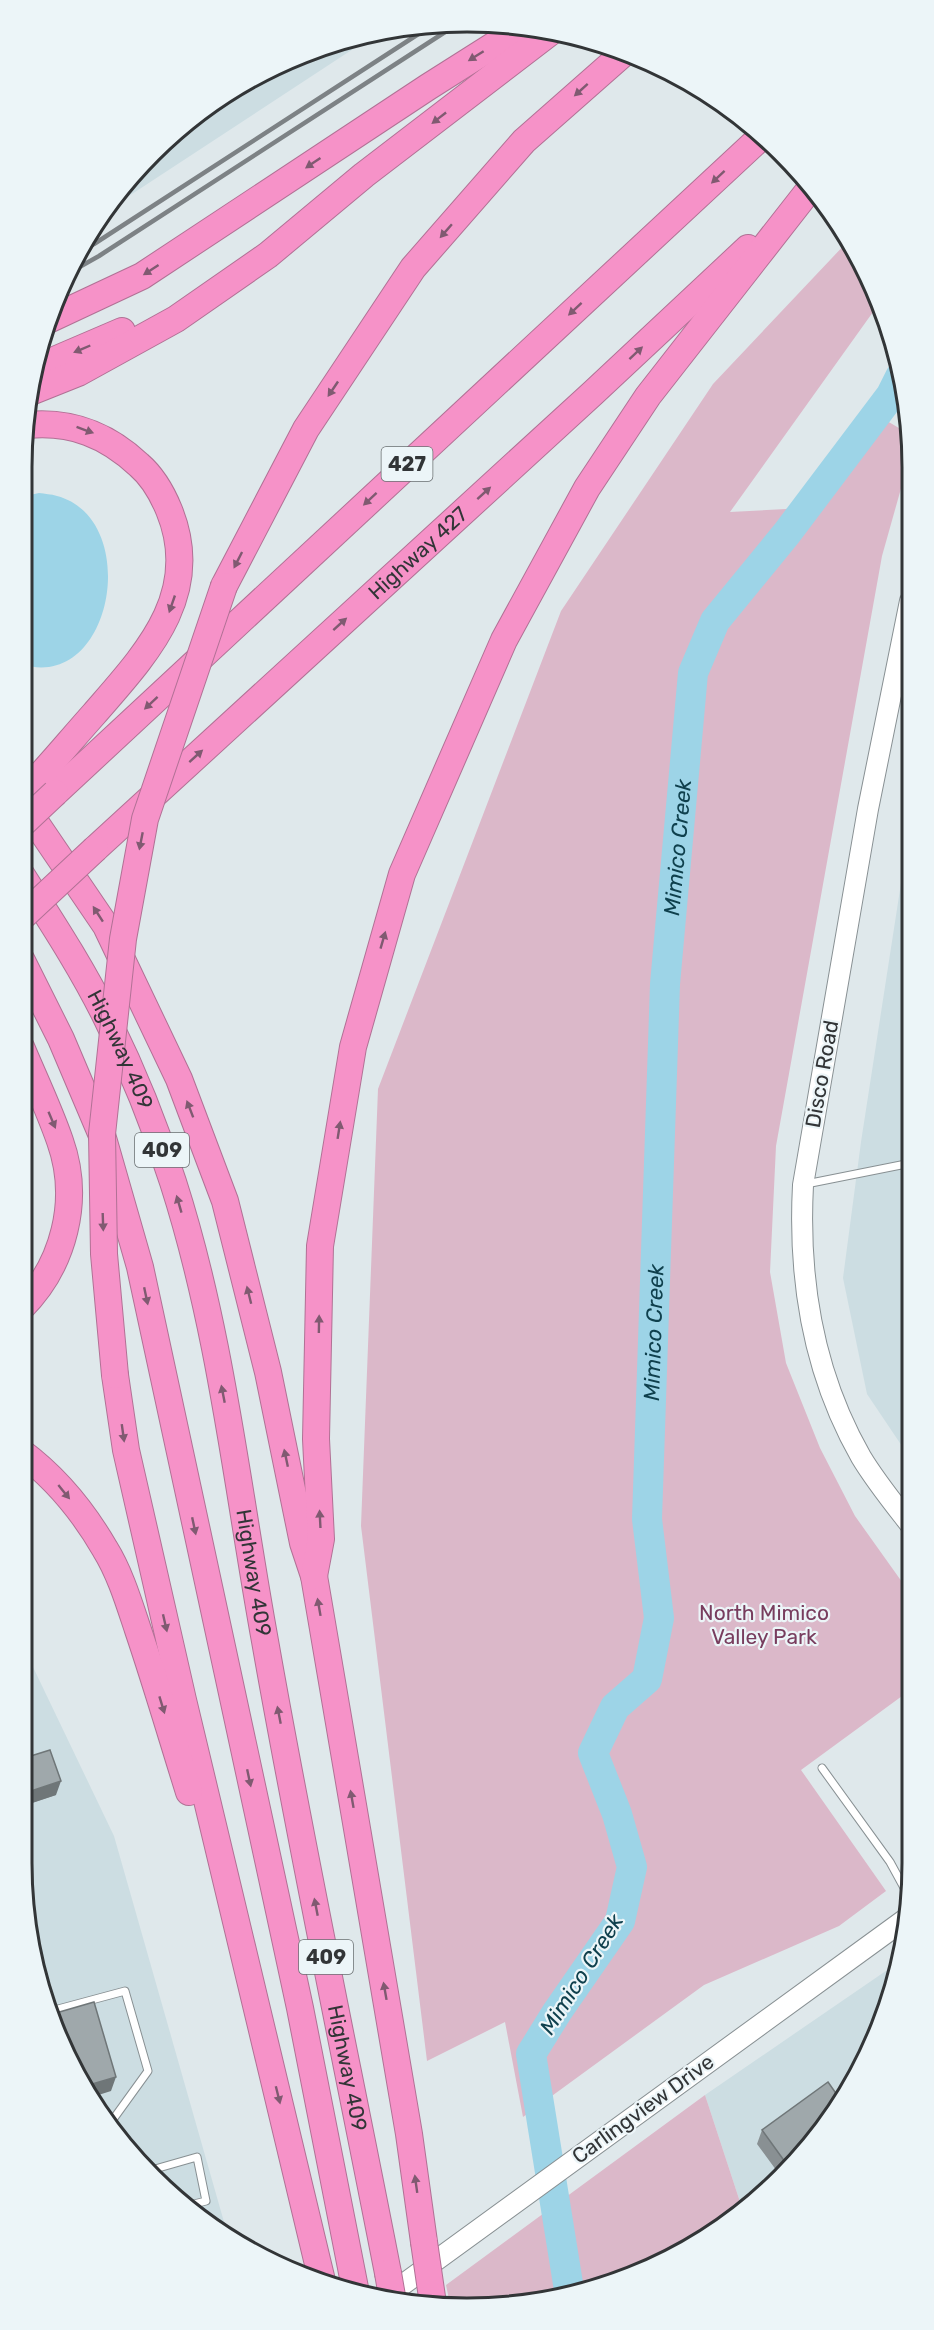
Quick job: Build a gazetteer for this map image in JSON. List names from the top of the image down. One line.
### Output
{"streets":{"highway":["427","Highway 427","Highway 409","409"],"main road":["Disco Road","Carlingview Drive"]},"water":["Mimico Creek"],"parks":["North Mimico Valley Park"]}
